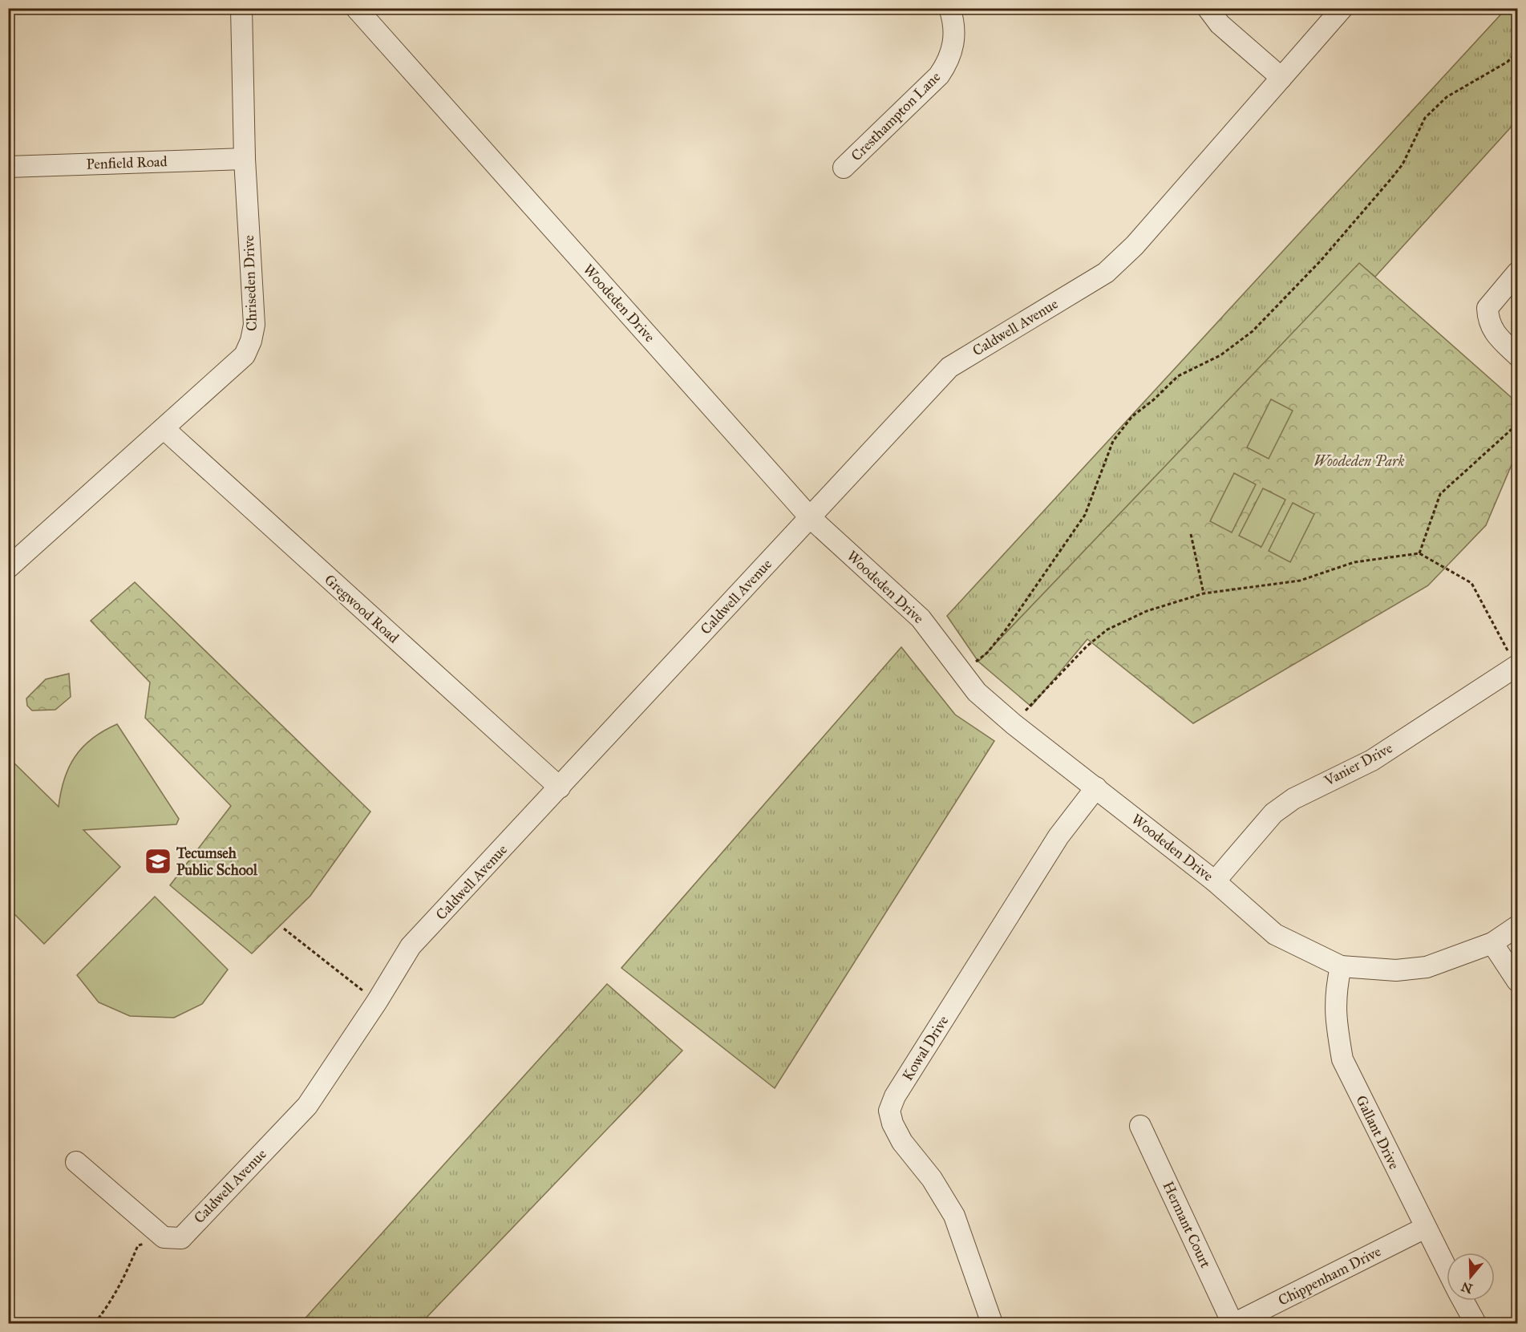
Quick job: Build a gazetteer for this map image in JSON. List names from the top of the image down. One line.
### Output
{"streets":{"street":["Cresthampton Lane","Penfield Road","Chriseden Drive","Woodeden Drive","Caldwell Avenue","Gregwood Road","Vanier Drive","Kowal Drive","Gallant Drive","Hermant Court","Chippenham Drive"]},"crossings":[["Penfield Road","Chriseden Drive"],["Chriseden Drive","Gregwood Road"],["Woodeden Drive","Caldwell Avenue"],["Woodeden Drive","Vanier Drive"],["Woodeden Drive","Kowal Drive"],["Woodeden Drive","Gallant Drive"],["Caldwell Avenue","Gregwood Road"],["Gallant Drive","Chippenham Drive"],["Hermant Court","Chippenham Drive"]],"parks":["Woodeden Park"],"places":{"school or university":["Tecumseh Public School"]},"north":"bottom"}
